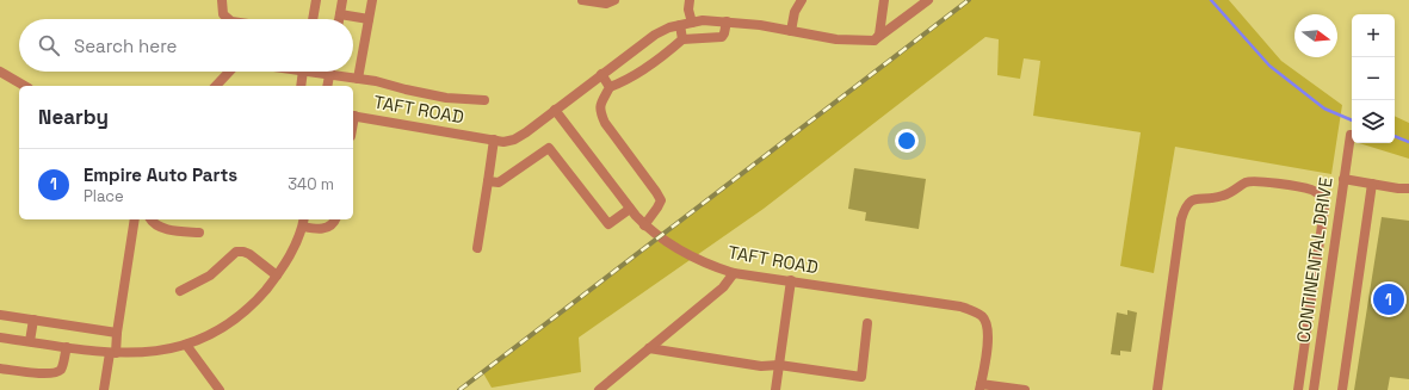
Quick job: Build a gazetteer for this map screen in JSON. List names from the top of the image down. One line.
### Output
{"streets":{"street":["TAFT ROAD","CONTINENTAL DRIVE"]},"north":"right","page":{"map_buttons":["+","−"],"search":"Search here","heading":"Nearby","list":[{"mark":"1","name":"Empire Auto Parts","note":"Place","value":"340 m"}],"pins":"1"}}
